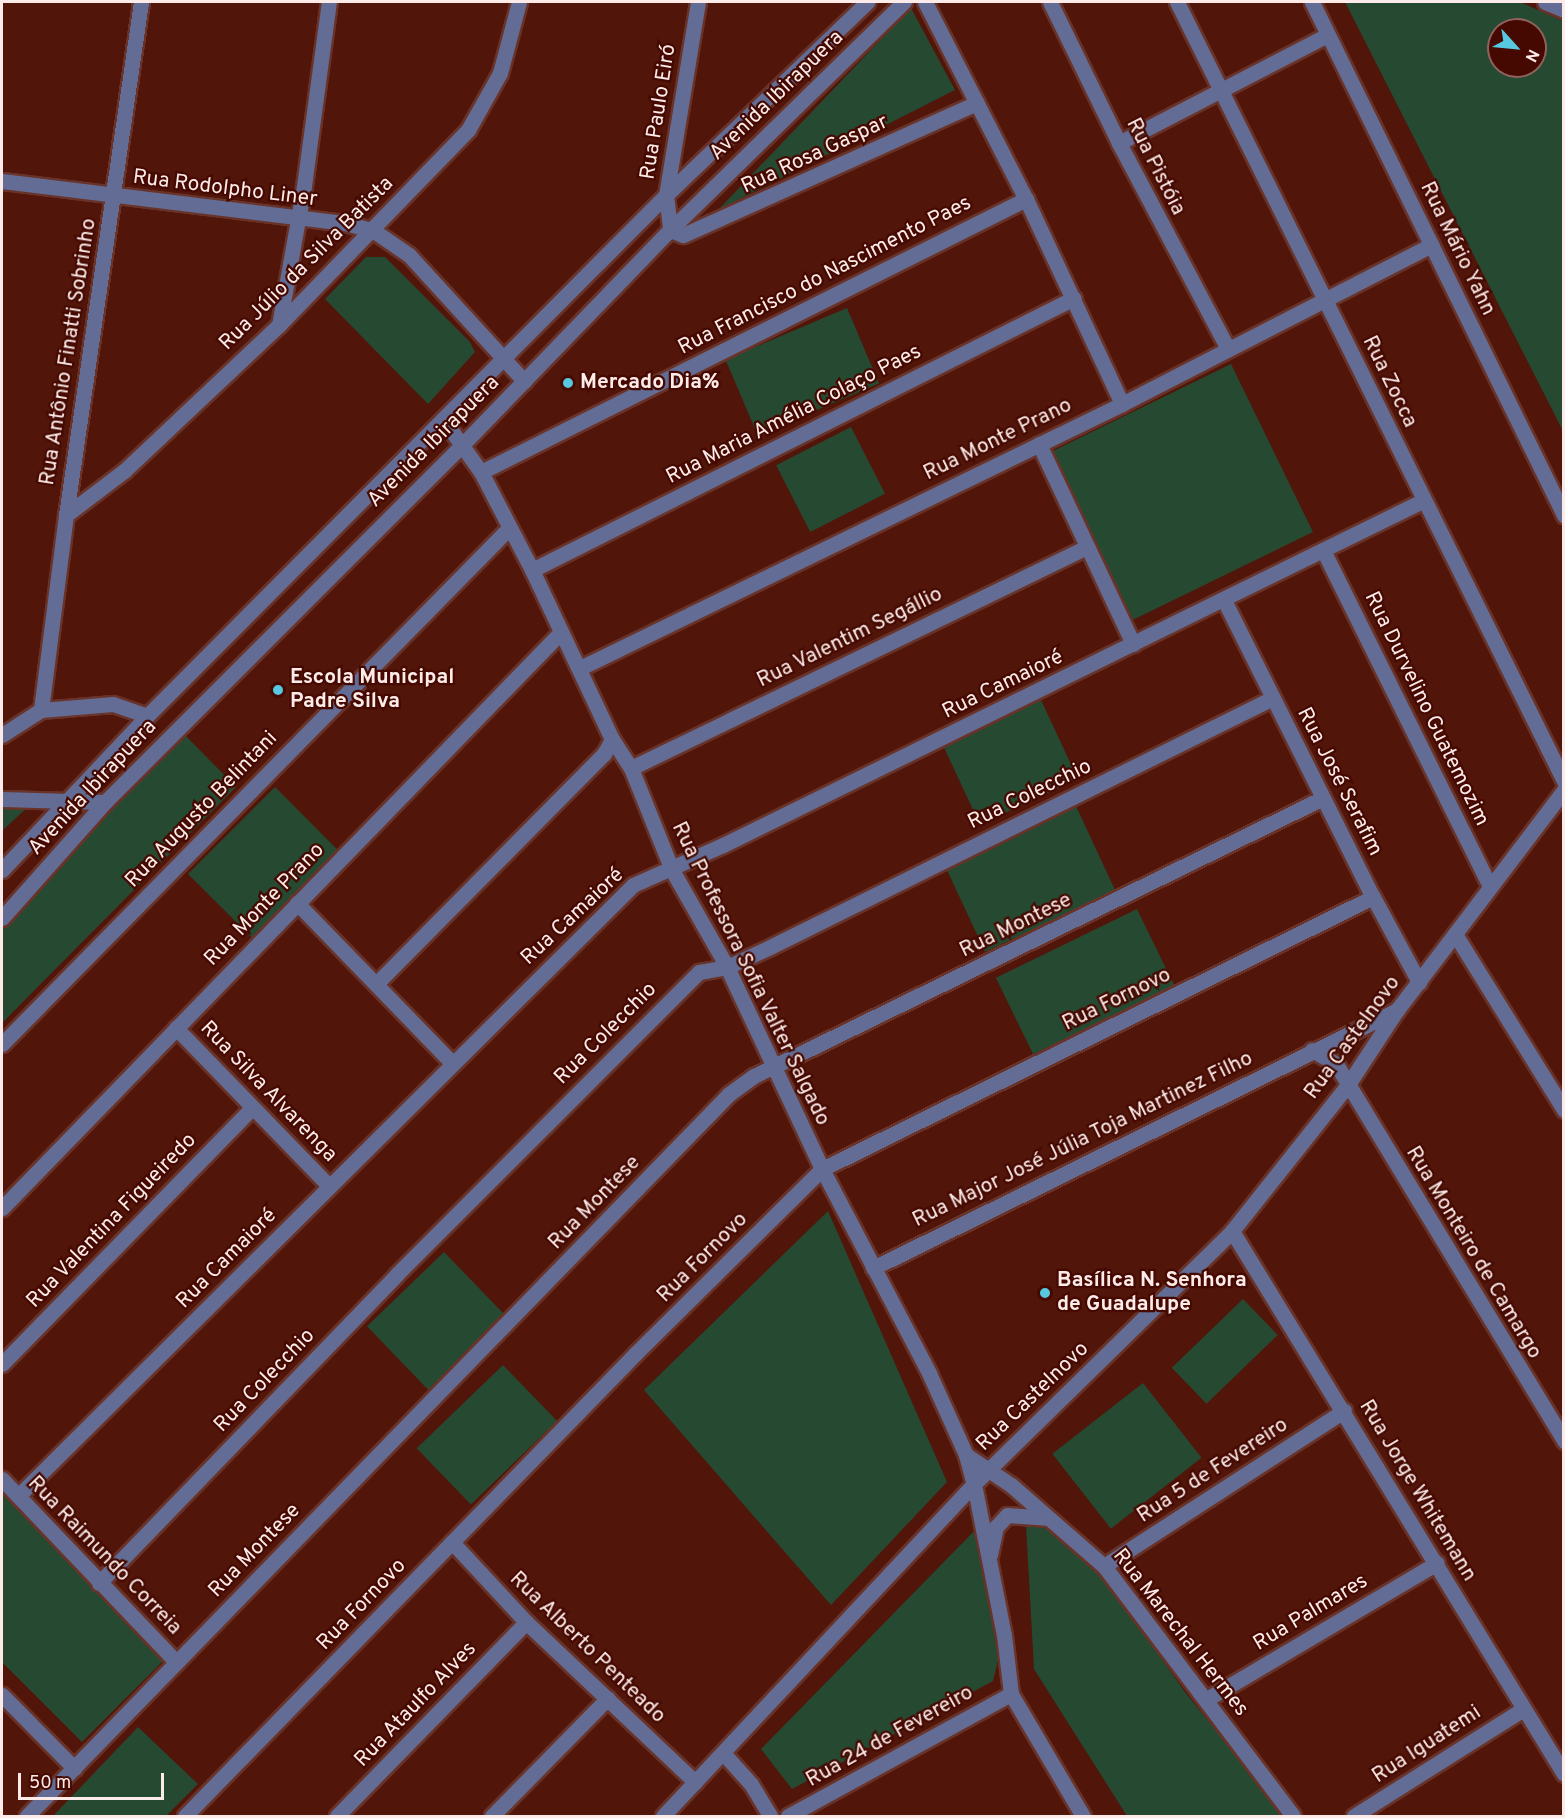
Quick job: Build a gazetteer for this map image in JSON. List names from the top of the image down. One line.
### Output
{"streets":{"street":["Avenida Ibirapuera","Rua Paulo Eiró","Rua Rosa Gaspar","Rua Pistóia","Rua Rodolpho Liner","Rua Mário Yahn","Rua Júlio da Silva Batista","Rua Francisco do Nascimento Paes","Rua Antônio Finatti Sobrinho","Rua Zocca","Rua Maria Amélia Colaço Paes","Rua Monte Prano","Rua Valentim Segállio","Rua Camaioré","Rua Durvelino Guatemozim","Rua José Serafim","Rua Colecchio","Rua Augusto Belintani","Rua Montese","Rua Professora Sofia Valter Salgado","Rua Fornovo","Rua Castelnovo","Rua Silva Alvarenga","Rua Major José Júlia Toja Martinez Filho","Rua Valentina Figueiredo","Rua Monteiro de Camargo","Rua 5 de Fevereiro","Rua Jorge Whitemann","Rua Raimundo Correia","Rua Palmares","Rua Marechal Hermes","Rua Alberto Penteado","Rua Ataulfo Alves","Rua 24 de Fevereiro","Rua Iguatemi"]},"crossings":[["Avenida Ibirapuera","Rua Paulo Eiró"],["Avenida Ibirapuera","Rua Rosa Gaspar"],["Avenida Ibirapuera","Rua Rodolpho Liner"],["Avenida Ibirapuera","Rua Professora Sofia Valter Salgado"],["Rua Paulo Eiró","Rua Rosa Gaspar"],["Rua Pistóia","Rua Monte Prano"],["Rua Rodolpho Liner","Rua Júlio da Silva Batista"],["Rua Rodolpho Liner","Rua Antônio Finatti Sobrinho"],["Rua Mário Yahn","Rua Monte Prano"],["Rua Júlio da Silva Batista","Rua Antônio Finatti Sobrinho"],["Rua Francisco do Nascimento Paes","Rua Professora Sofia Valter Salgado"],["Rua Zocca","Rua Monte Prano"],["Rua Zocca","Rua Camaioré"],["Rua Maria Amélia Colaço Paes","Rua Professora Sofia Valter Salgado"],["Rua Monte Prano","Rua Professora Sofia Valter Salgado"],["Rua Monte Prano","Rua Silva Alvarenga"],["Rua Valentim Segállio","Rua Professora Sofia Valter Salgado"],["Rua Camaioré","Rua Durvelino Guatemozim"],["Rua Camaioré","Rua José Serafim"],["Rua Camaioré","Rua Professora Sofia Valter Salgado"],["Rua Camaioré","Rua Silva Alvarenga"],["Rua Camaioré","Rua Raimundo Correia"],["Rua Durvelino Guatemozim","Rua Castelnovo"],["Rua José Serafim","Rua Colecchio"],["Rua José Serafim","Rua Montese"],["Rua José Serafim","Rua Fornovo"],["Rua José Serafim","Rua Castelnovo"],["Rua Colecchio","Rua Professora Sofia Valter Salgado"],["Rua Colecchio","Rua Raimundo Correia"],["Rua Augusto Belintani","Rua Professora Sofia Valter Salgado"],["Rua Montese","Rua Professora Sofia Valter Salgado"],["Rua Montese","Rua Raimundo Correia"],["Rua Professora Sofia Valter Salgado","Rua Fornovo"],["Rua Professora Sofia Valter Salgado","Rua Castelnovo"],["Rua Professora Sofia Valter Salgado","Rua Major José Júlia Toja Martinez Filho"],["Rua Fornovo","Rua Alberto Penteado"],["Rua Castelnovo","Rua Major José Júlia Toja Martinez Filho"],["Rua Castelnovo","Rua Monteiro de Camargo"],["Rua Castelnovo","Rua Jorge Whitemann"],["Rua Castelnovo","Rua Marechal Hermes"],["Rua Castelnovo","Rua Alberto Penteado"],["Rua Silva Alvarenga","Rua Valentina Figueiredo"],["Rua 5 de Fevereiro","Rua Jorge Whitemann"],["Rua 5 de Fevereiro","Rua Marechal Hermes"],["Rua Jorge Whitemann","Rua Palmares"],["Rua Jorge Whitemann","Rua Iguatemi"],["Rua Palmares","Rua Marechal Hermes"],["Rua Alberto Penteado","Rua Ataulfo Alves"]],"places":["Mercado Dia%","Escola Municipal Padre Silva","Basílica N. Senhora de Guadalupe"],"scale_bar":"50 m","north":"bottom right"}
